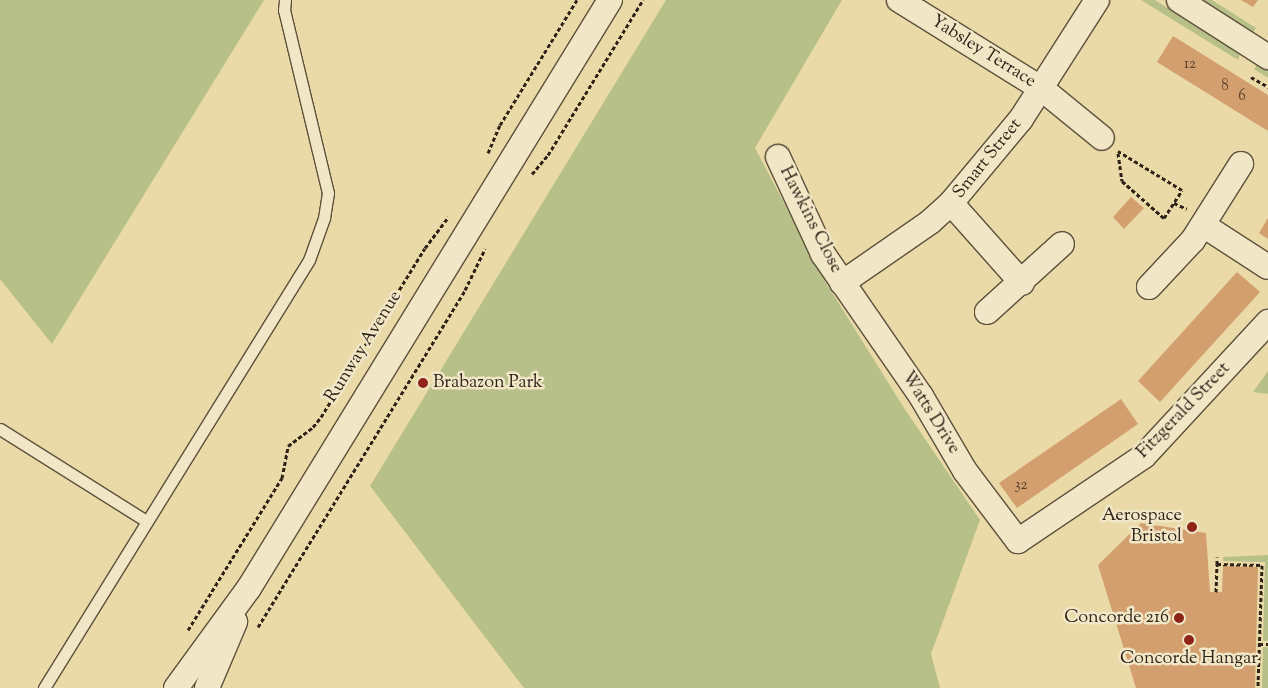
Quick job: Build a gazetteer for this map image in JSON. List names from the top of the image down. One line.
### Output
{"streets":{"street":["Yabsley Terrace","Smart Street","Hawkins Close","Runway Avenue","Fitzgerald Street","Watts Drive"]},"crossings":[["Yabsley Terrace","Smart Street"],["Smart Street","Hawkins Close"],["Smart Street","Watts Drive"],["Hawkins Close","Watts Drive"],["Fitzgerald Street","Watts Drive"]],"places":["Brabazon Park","Aerospace Bristol","Concorde 216","Concorde Hangar"],"house_numbers":["12","8","6","32"]}
